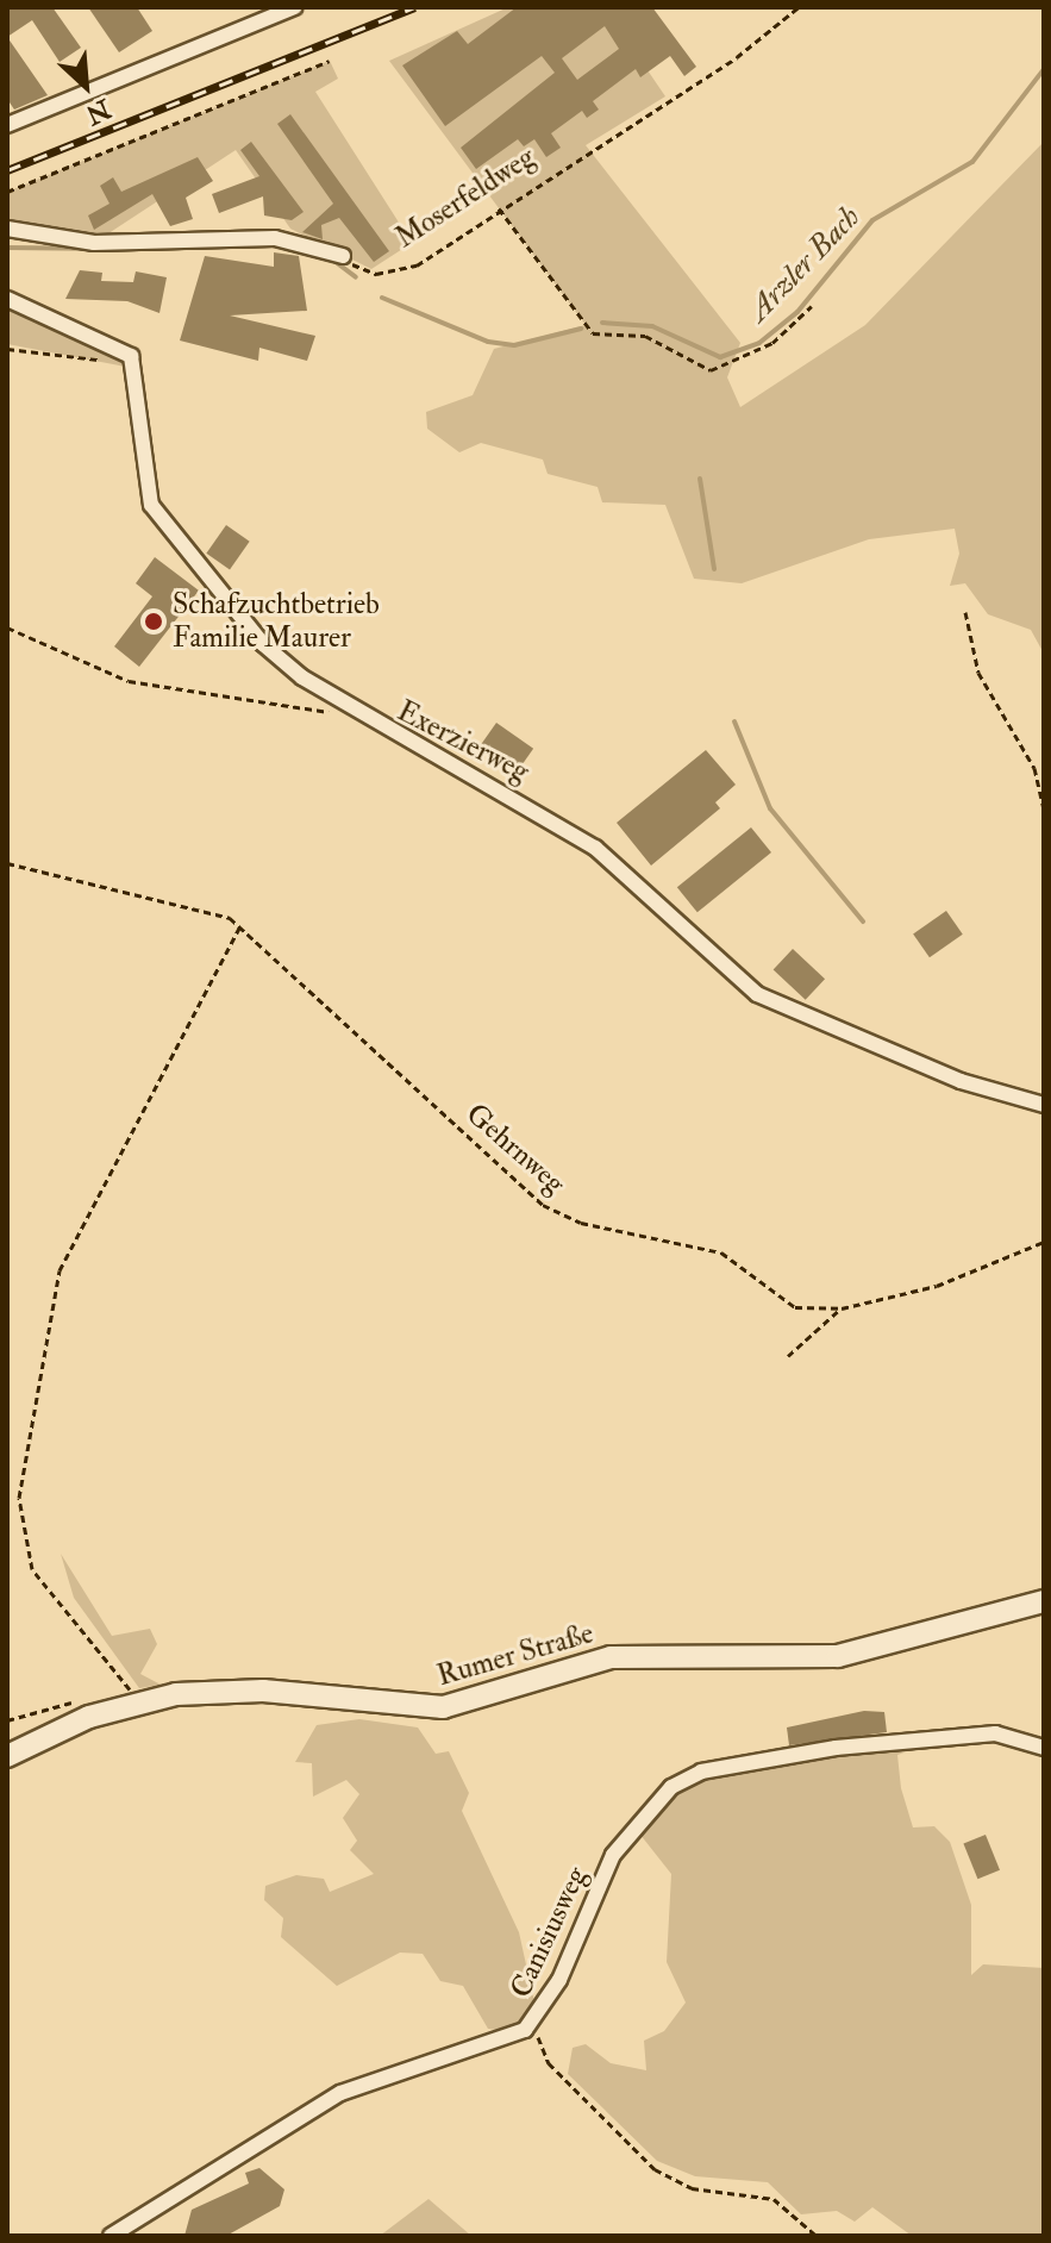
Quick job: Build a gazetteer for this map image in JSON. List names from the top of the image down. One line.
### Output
{"streets":{"main road":["Rumer Straße"],"street":["Exerzierweg","Canisiusweg"],"path":["Moserfeldweg","Gehrnweg"]},"water":["Arzler Bach"],"places":["Schafzuchtbetrieb Familie Maurer"],"north":"bottom right"}
